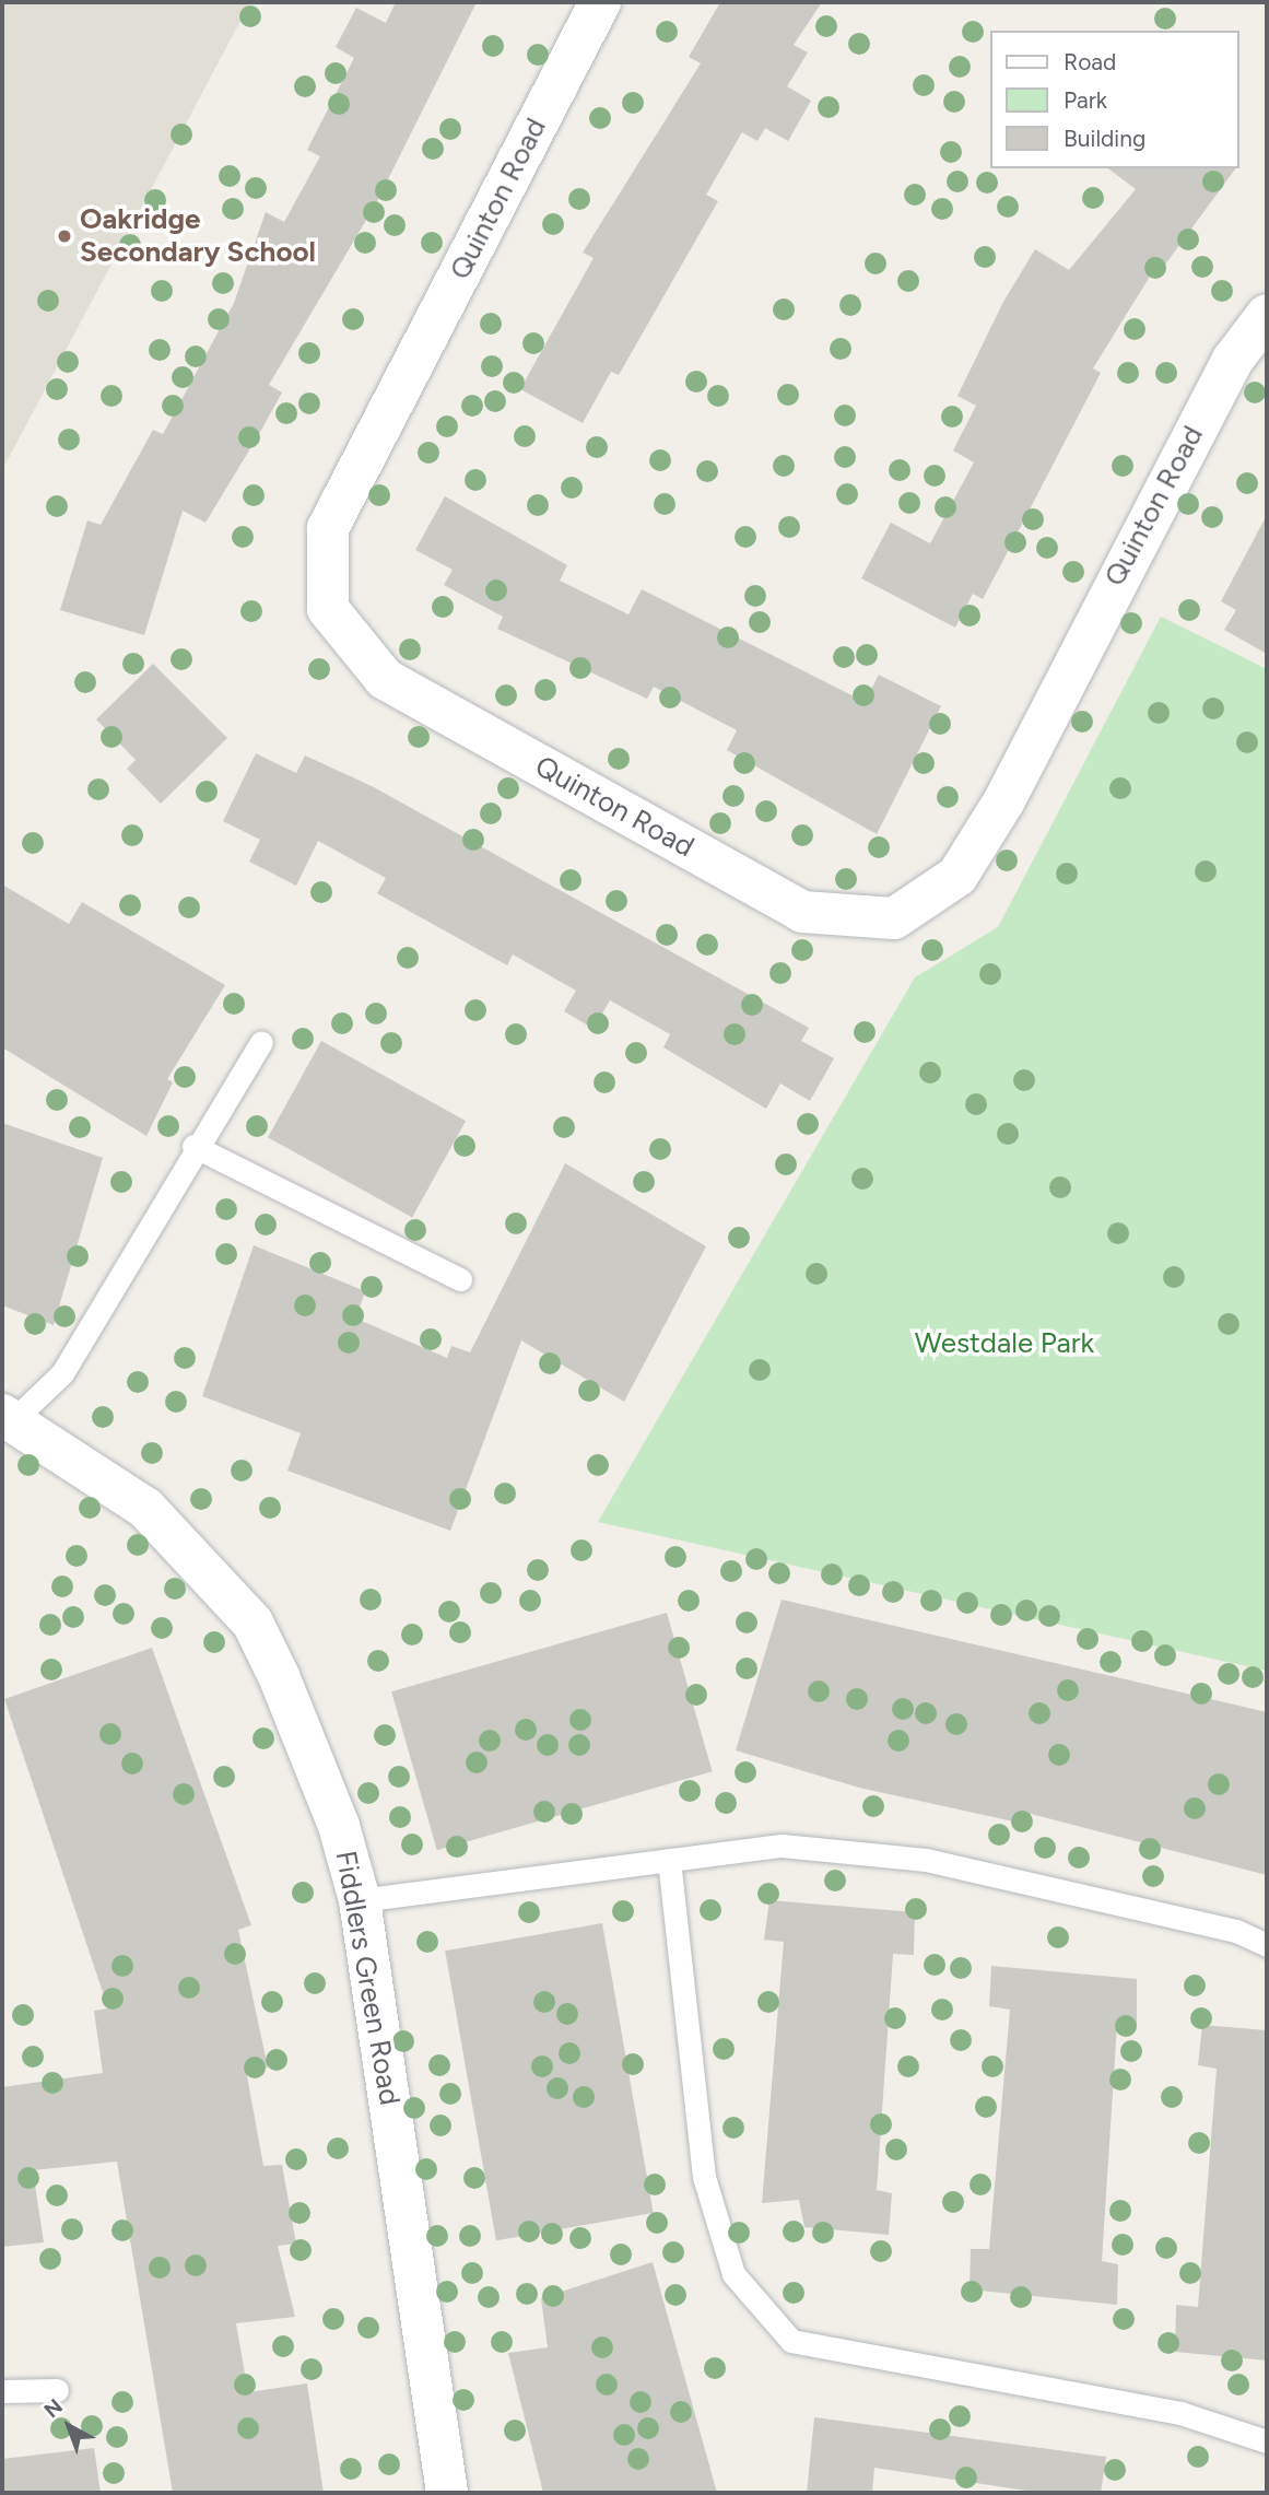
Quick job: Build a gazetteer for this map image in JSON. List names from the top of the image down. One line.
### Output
{"streets":{"street":["Quinton Road","Fiddlers Green Road"]},"parks":["Westdale Park"],"places":["Oakridge Secondary School"],"legend":["Road","Park","Building"],"north":"top left"}
